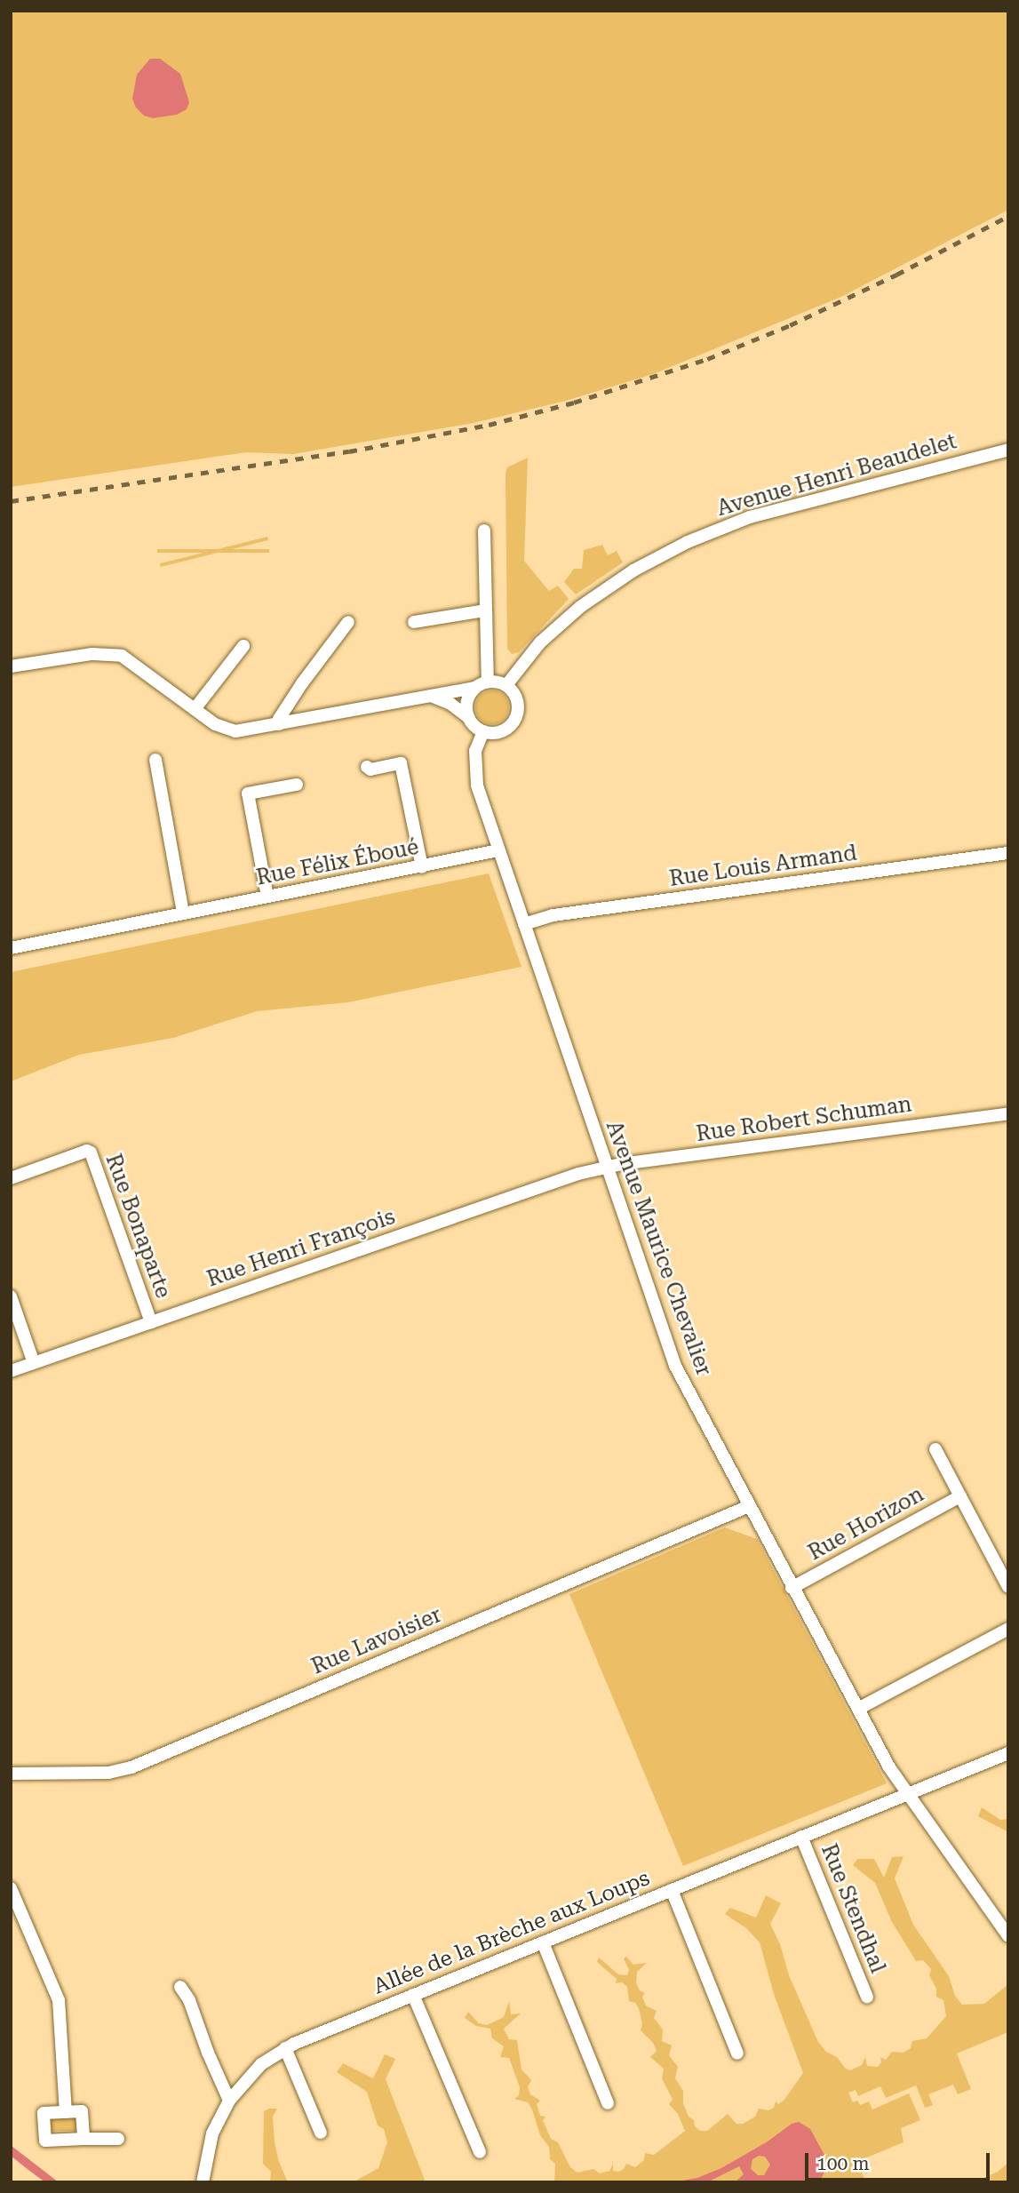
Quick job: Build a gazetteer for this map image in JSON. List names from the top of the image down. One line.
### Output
{"streets":{"street":["Avenue Henri Beaudelet","Rue Félix Éboué","Rue Louis Armand","Rue Robert Schuman","Rue Bonaparte","Rue Henri François","Avenue Maurice Chevalier","Rue Horizon","Rue Lavoisier","Rue Stendhal","Allée de la Brèche aux Loups"]},"crossings":[["Avenue Henri Beaudelet","Avenue Maurice Chevalier"],["Rue Félix Éboué","Avenue Maurice Chevalier"],["Rue Louis Armand","Avenue Maurice Chevalier"],["Rue Robert Schuman","Rue Henri François"],["Rue Robert Schuman","Avenue Maurice Chevalier"],["Rue Bonaparte","Rue Henri François"],["Rue Henri François","Avenue Maurice Chevalier"],["Avenue Maurice Chevalier","Rue Horizon"],["Avenue Maurice Chevalier","Rue Lavoisier"],["Avenue Maurice Chevalier","Allée de la Brèche aux Loups"],["Rue Stendhal","Allée de la Brèche aux Loups"]],"scale_bar":"100 m"}
